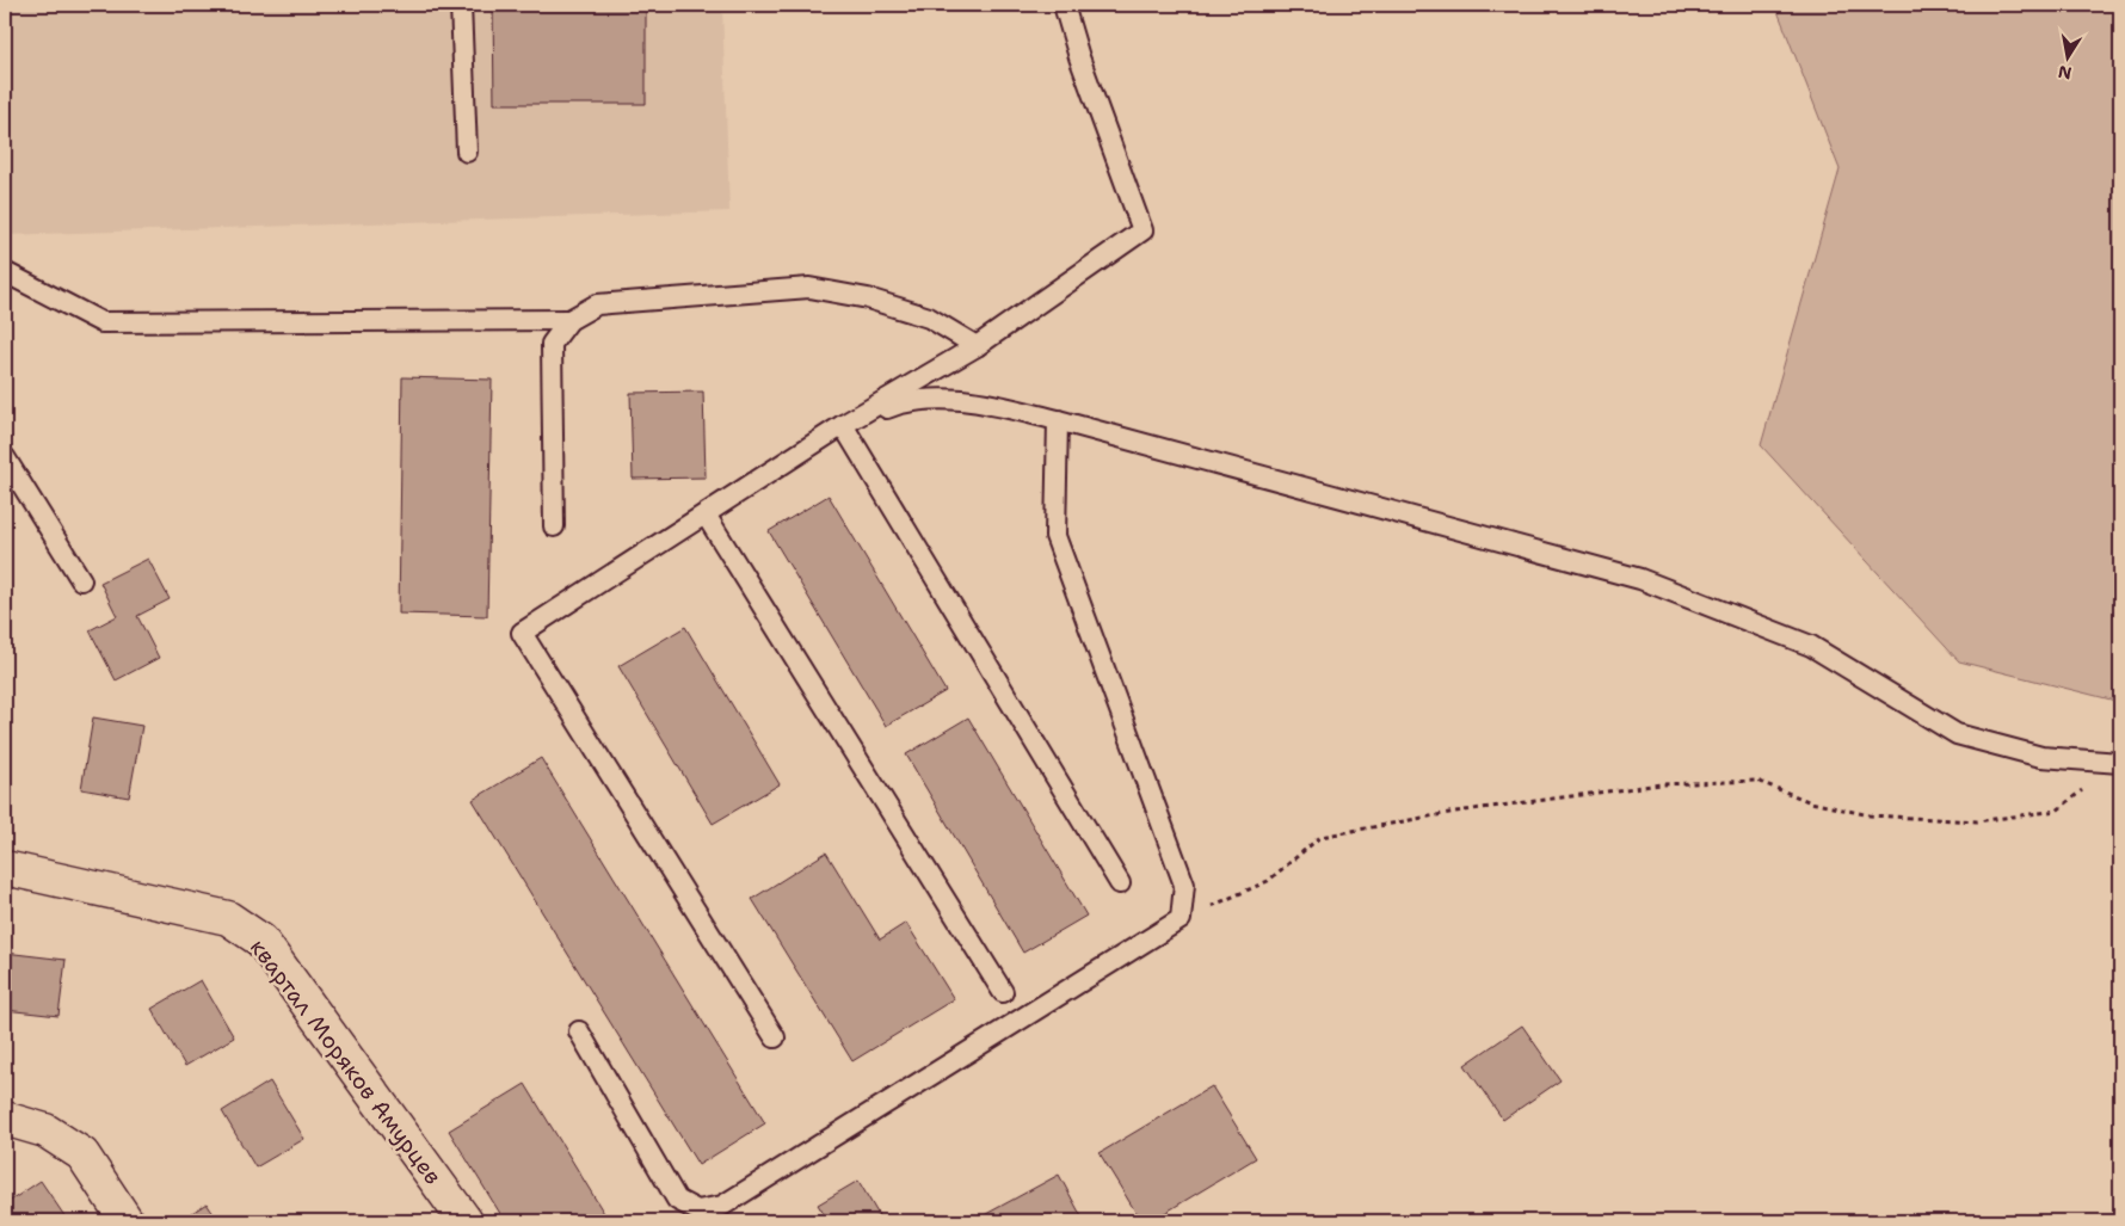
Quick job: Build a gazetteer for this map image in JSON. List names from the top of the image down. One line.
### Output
{"streets":{"street":["квартал Моряков Амурцев"]},"north":"bottom"}
